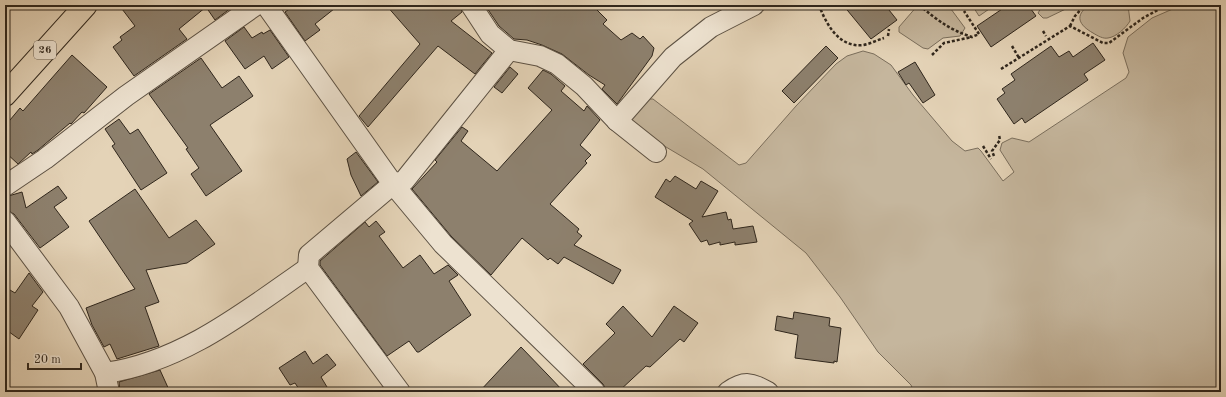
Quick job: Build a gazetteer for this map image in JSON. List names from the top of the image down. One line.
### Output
{"streets":{"main road":["26"]},"scale_bar":"20 m"}
